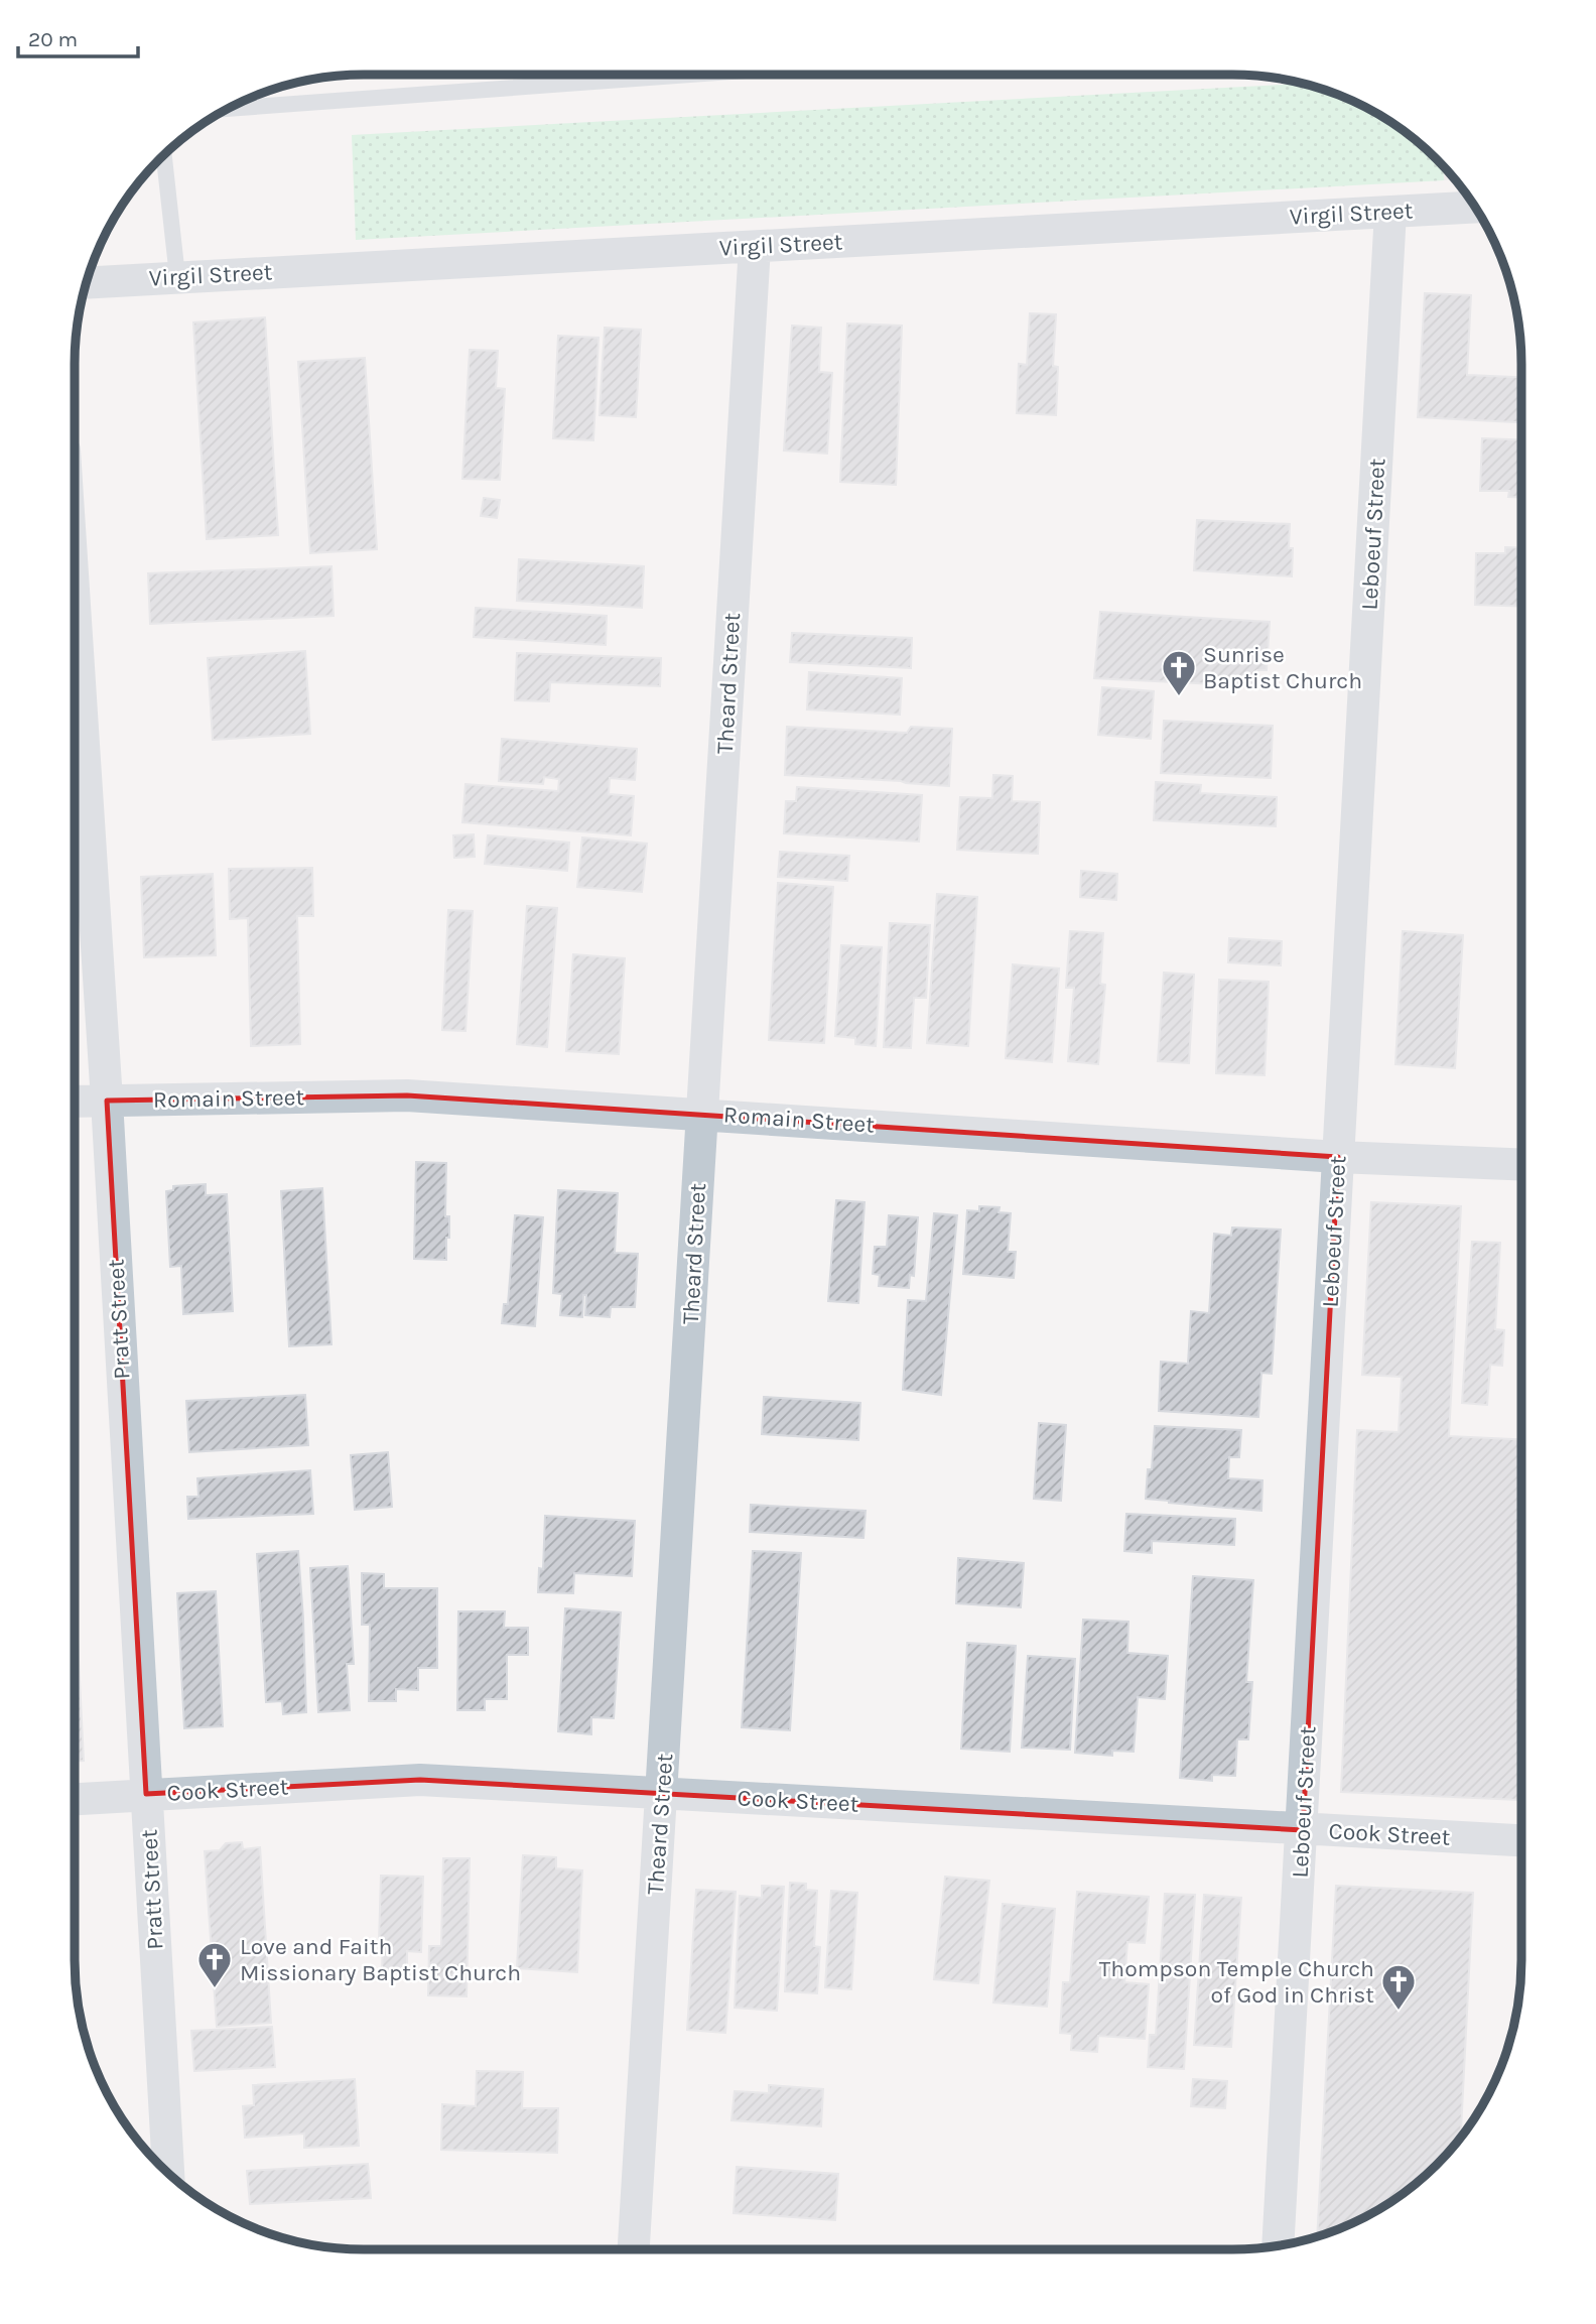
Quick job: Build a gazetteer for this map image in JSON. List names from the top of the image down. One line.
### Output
{"streets":{"street":["Virgil Street","Leboeuf Street","Theard Street","Romain Street","Pratt Street","Cook Street"]},"crossings":[["Virgil Street","Leboeuf Street"],["Virgil Street","Theard Street"],["Leboeuf Street","Romain Street"],["Leboeuf Street","Cook Street"],["Theard Street","Romain Street"],["Theard Street","Cook Street"],["Romain Street","Pratt Street"],["Pratt Street","Cook Street"]],"places":{"church":["Sunrise Baptist Church","Love and Faith Missionary Baptist Church","Thompson Temple Church of God in Christ"]},"scale_bar":"20 m"}
